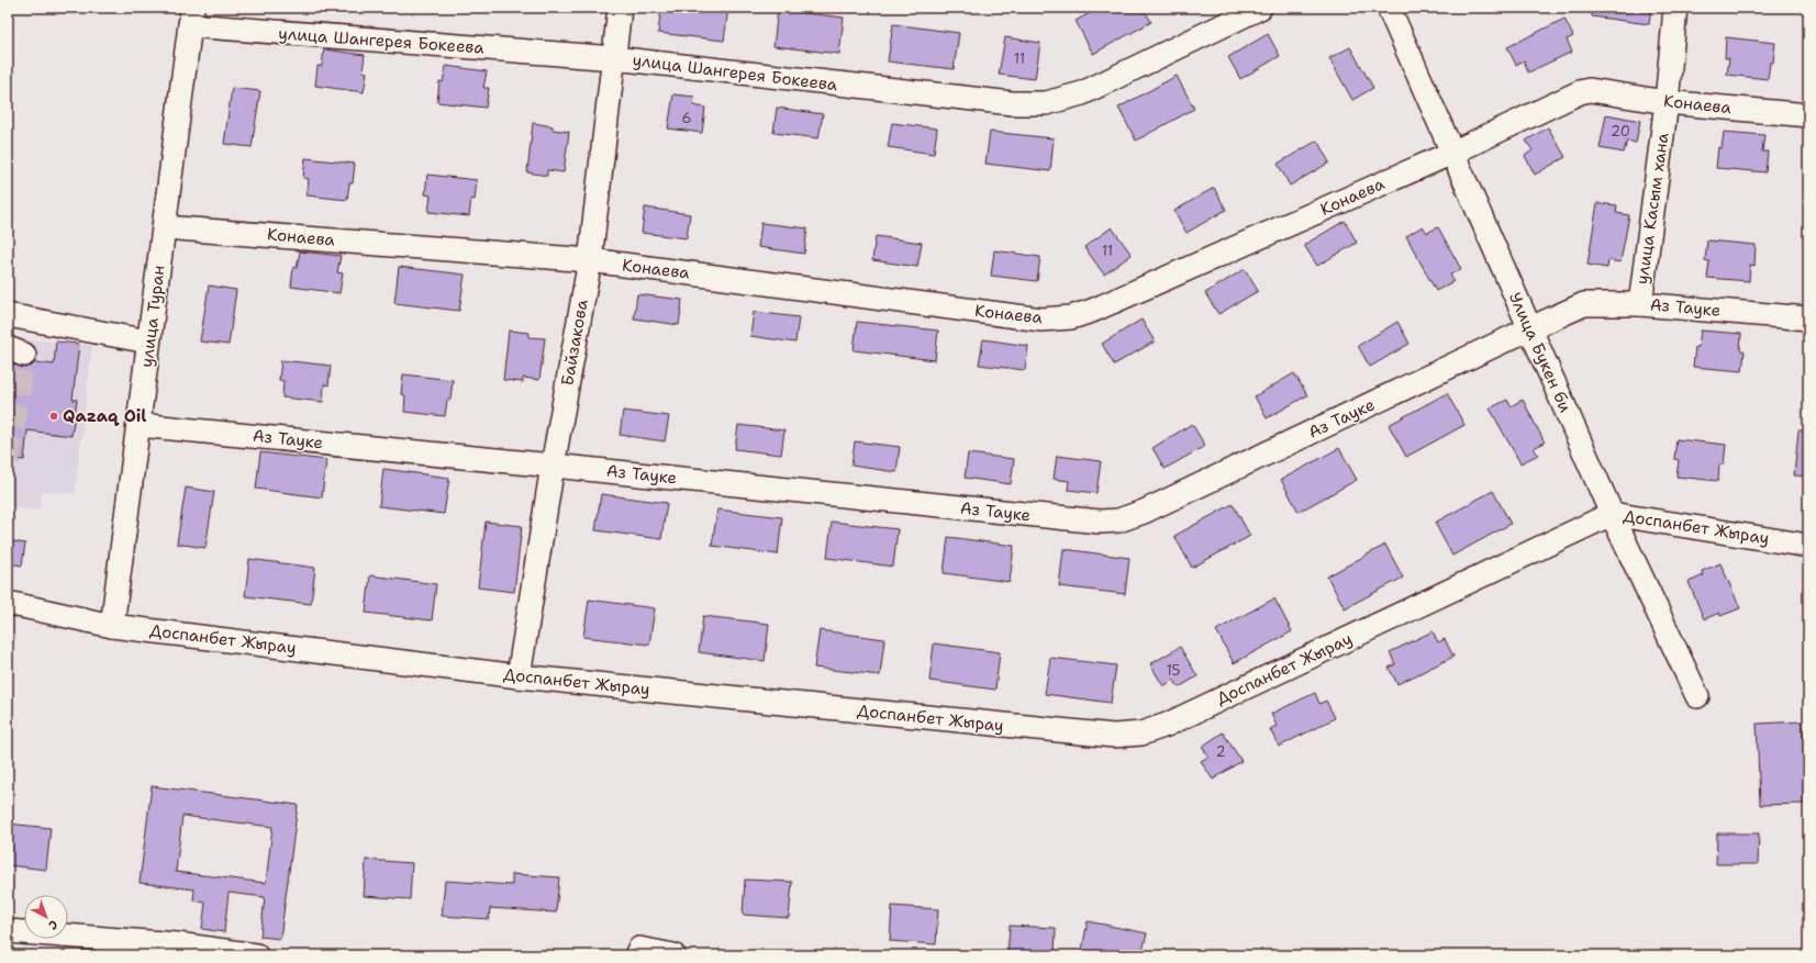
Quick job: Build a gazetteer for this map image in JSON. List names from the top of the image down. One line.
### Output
{"streets":{"street":["улица Шангерея Бокеева","Конаева","улица Касым хана","Аз Тауке","улица Туран","Байзакова","Улица Букен би","Доспанбет Жырау"]},"crossings":[["улица Шангерея Бокеева","улица Туран"],["улица Шангерея Бокеева","Байзакова"],["Конаева","улица Касым хана"],["Конаева","улица Туран"],["Конаева","Байзакова"],["Конаева","Улица Букен би"],["улица Касым хана","Аз Тауке"],["Аз Тауке","улица Туран"],["Аз Тауке","Байзакова"],["Аз Тауке","Улица Букен би"],["улица Туран","Доспанбет Жырау"],["Байзакова","Доспанбет Жырау"],["Улица Букен би","Доспанбет Жырау"]],"places":["Qazaq Oil"],"house_numbers":["11","6","20","11","15","2"],"north":"bottom right"}
